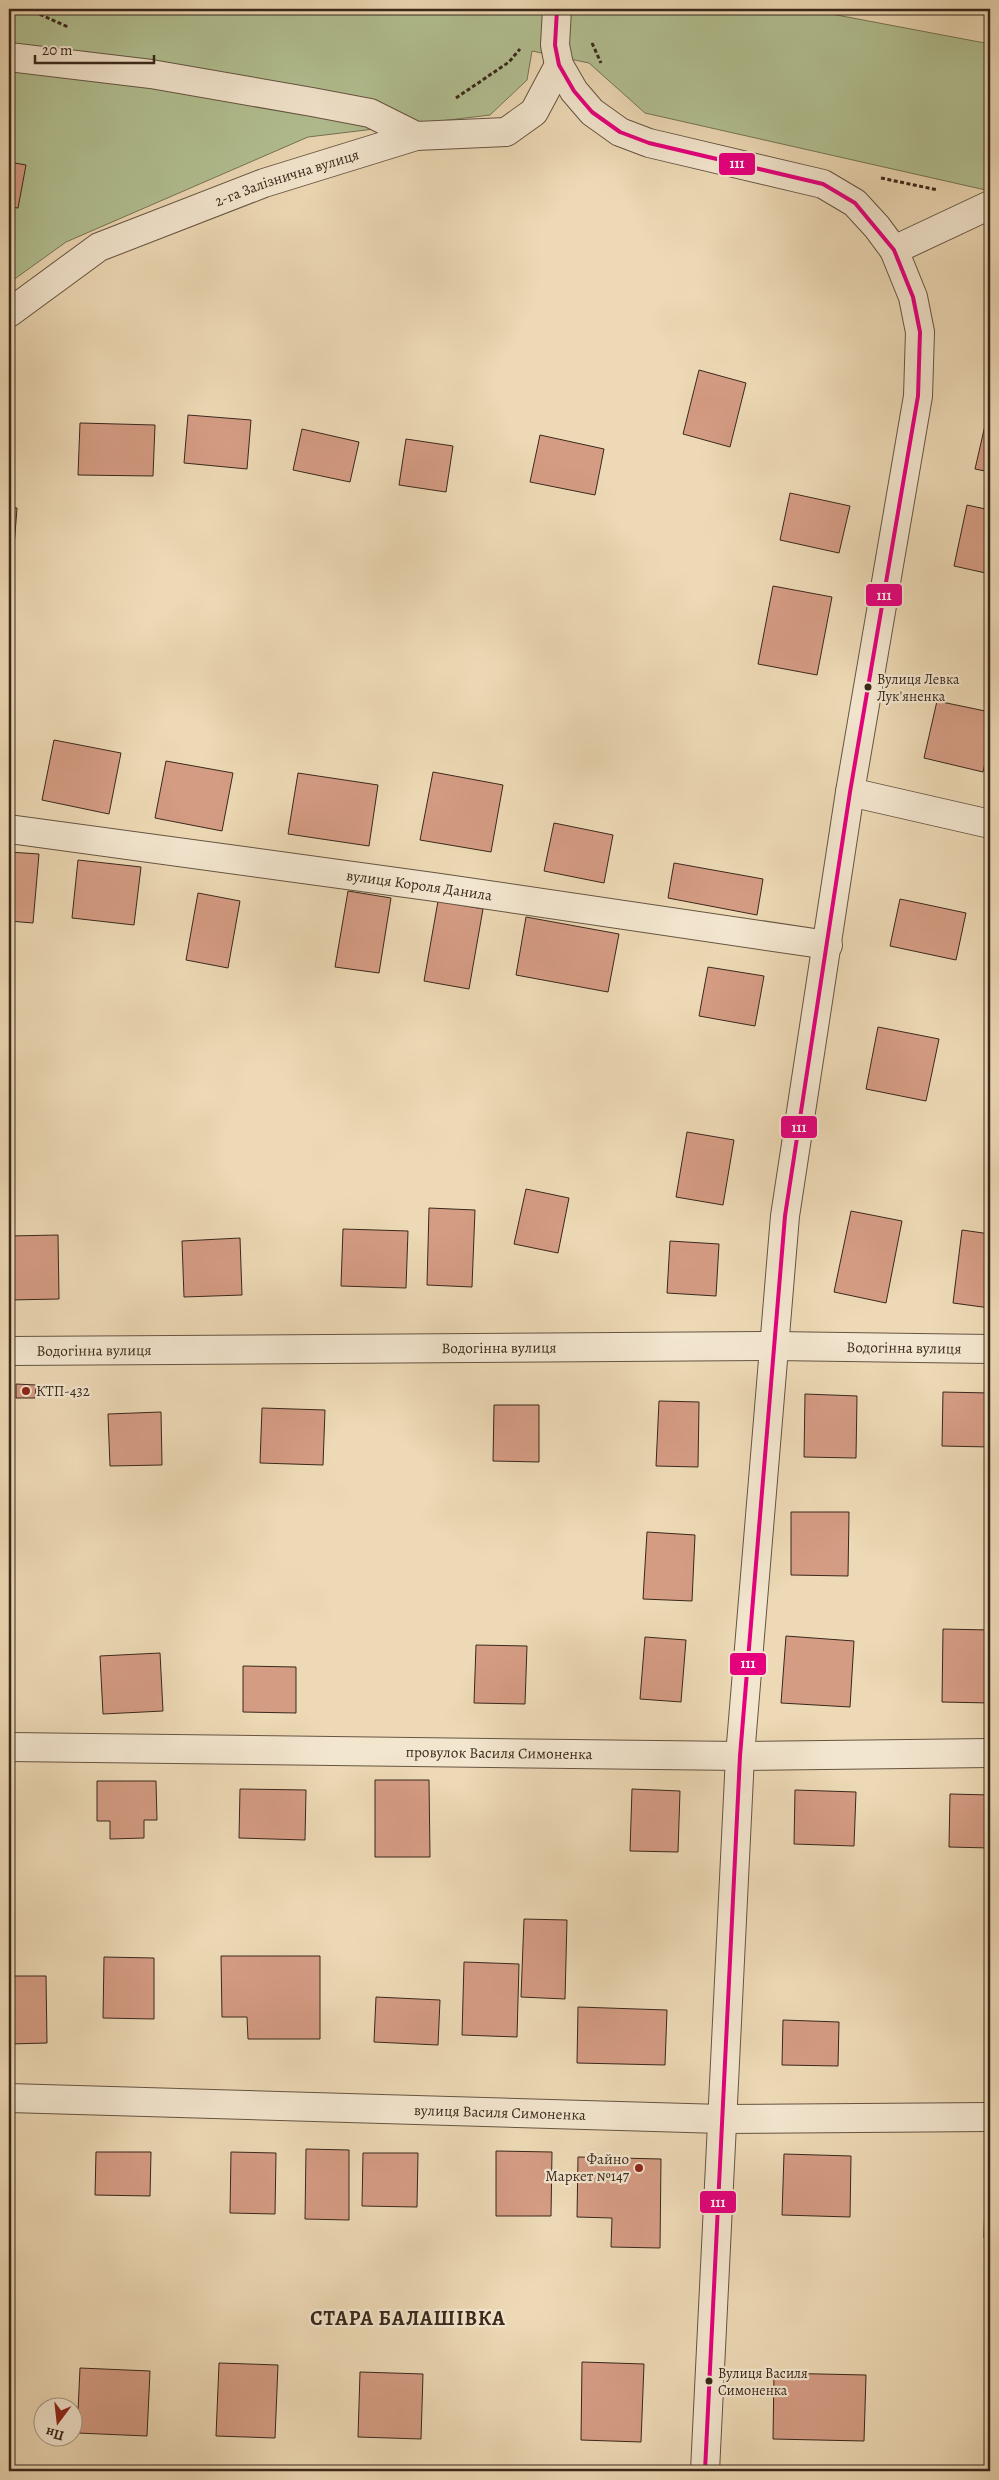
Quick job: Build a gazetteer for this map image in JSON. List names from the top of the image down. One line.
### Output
{"streets":{"street":["2-га Залізнична вулиця","вулиця Короля Данила","Водогінна вулиця","провулок Василя Симоненка","вулиця Василя Симоненка"]},"districts":["СТАРА БАЛАШІВКА"],"places":["Вулиця Левка Лук'яненка","КТП-432","Файно Маркет №147","Вулиця Василя Симоненка"],"lines":["transit line 111"],"scale_bar":"20 m","north":"bottom"}
